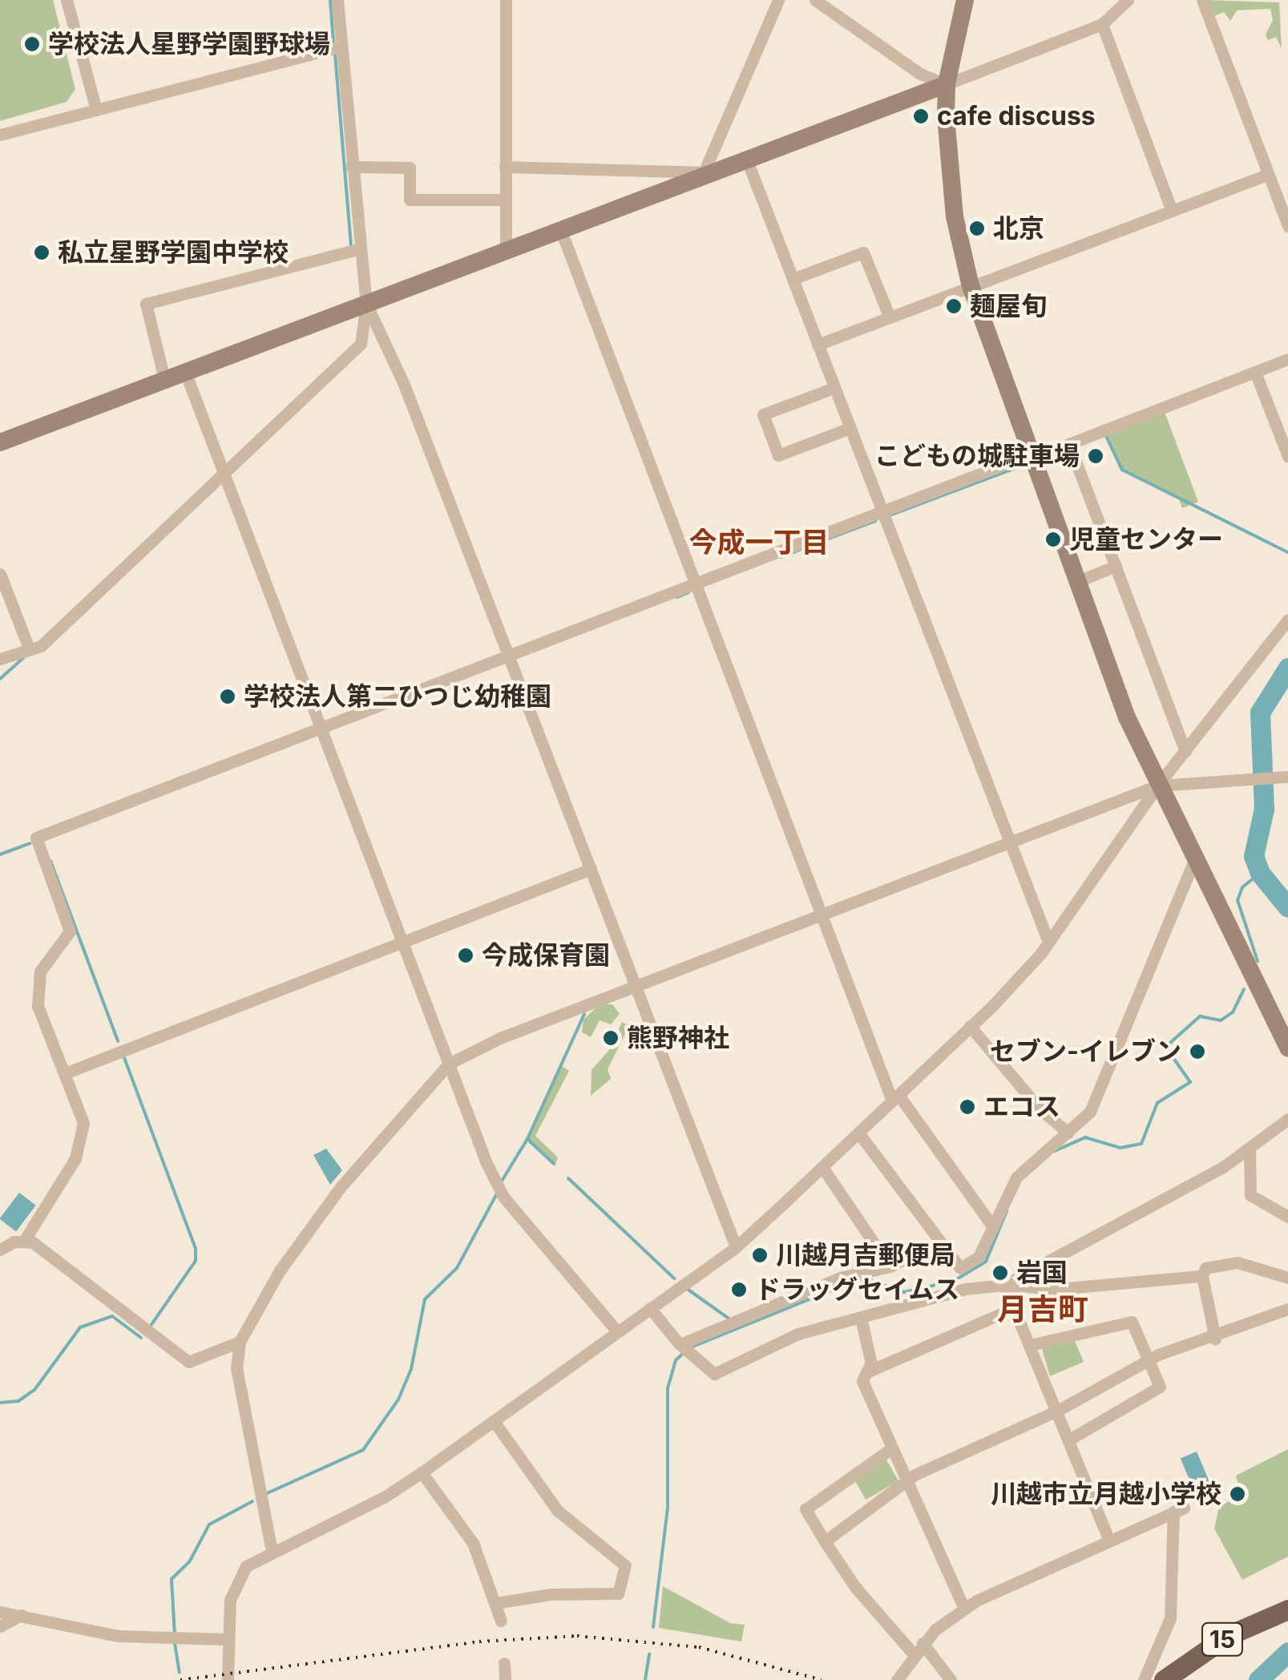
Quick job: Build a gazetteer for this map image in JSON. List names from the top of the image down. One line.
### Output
{"streets":{"main road":["15"]},"districts":["今成一丁目","月吉町"],"places":["学校法人星野学園野球場","cafe discuss","北京","私立星野学園中学校","麺屋旬","こどもの城駐車場","児童センター","学校法人第二ひつじ幼稚園","今成保育園","熊野神社","セブン-イレブン","エコス","川越月吉郵便局","岩国","ドラッグセイムス","川越市立月越小学校"]}
